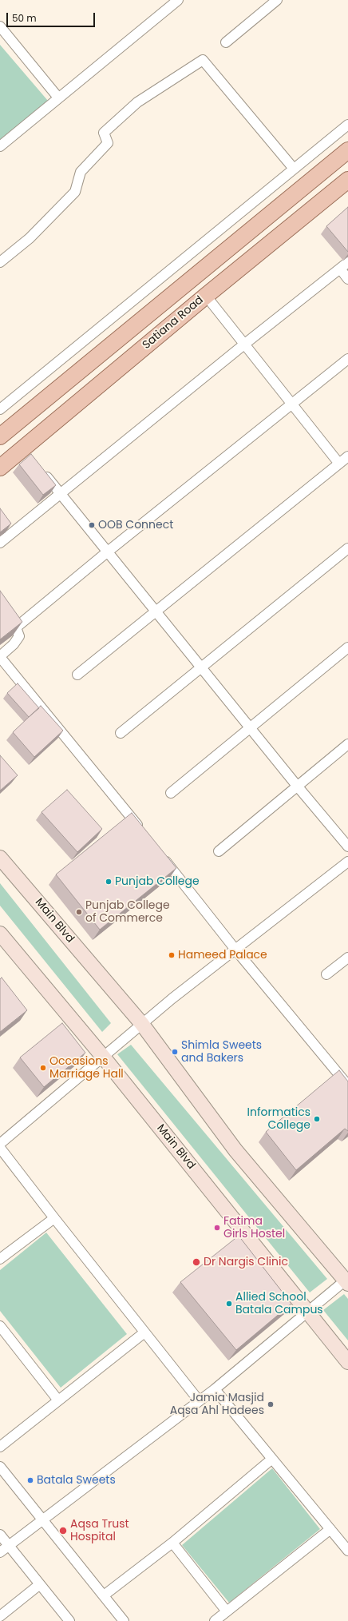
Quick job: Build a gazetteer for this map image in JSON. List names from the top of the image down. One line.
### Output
{"streets":{"main road":["Satiana Road","Main Blvd"]},"places":["OOB Connect","Punjab College","Punjab College of Commerce","Hameed Palace","Shimla Sweets and Bakers","Occasions Marriage Hall","Informatics College","Fatima Girls Hostel","Dr Nargis Clinic","Allied School Batala Campus","Jamia Masjid Aqsa Ahl Hadees","Batala Sweets","Aqsa Trust Hospital"],"scale_bar":"50 m"}
